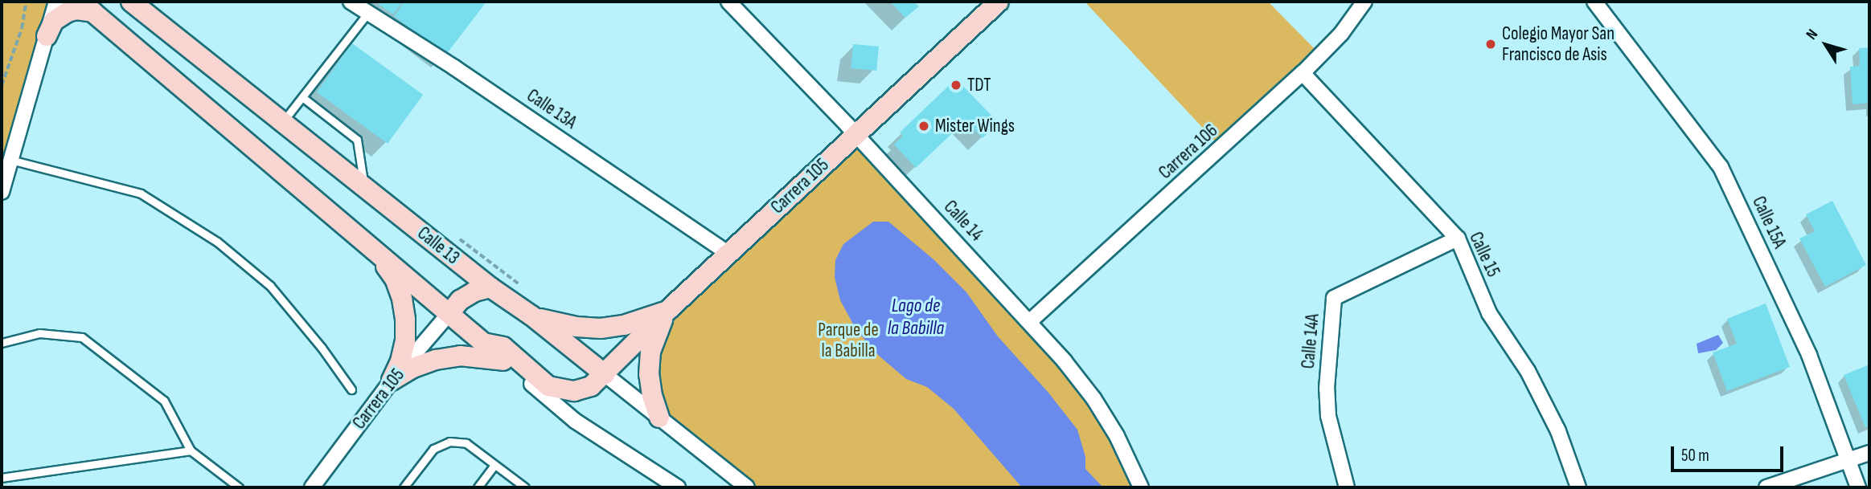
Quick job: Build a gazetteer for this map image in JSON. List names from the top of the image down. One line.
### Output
{"streets":{"main road":["Carrera 105","Calle 13"],"street":["Calle 13A","Carrera 106","Calle 14","Calle 15A","Calle 15","Calle 14A"]},"crossings":[["Calle 13A","Carrera 105"],["Carrera 106","Calle 14"],["Carrera 106","Calle 15"],["Carrera 105","Calle 14"],["Carrera 105","Calle 13"],["Calle 15","Calle 14A"]],"water":["Lago de la Babilla"],"parks":["Parque de la Babilla"],"places":["Colegio Mayor San Francisco de Asis","TDT","Mister Wings"],"scale_bar":"50 m","north":"top left"}
